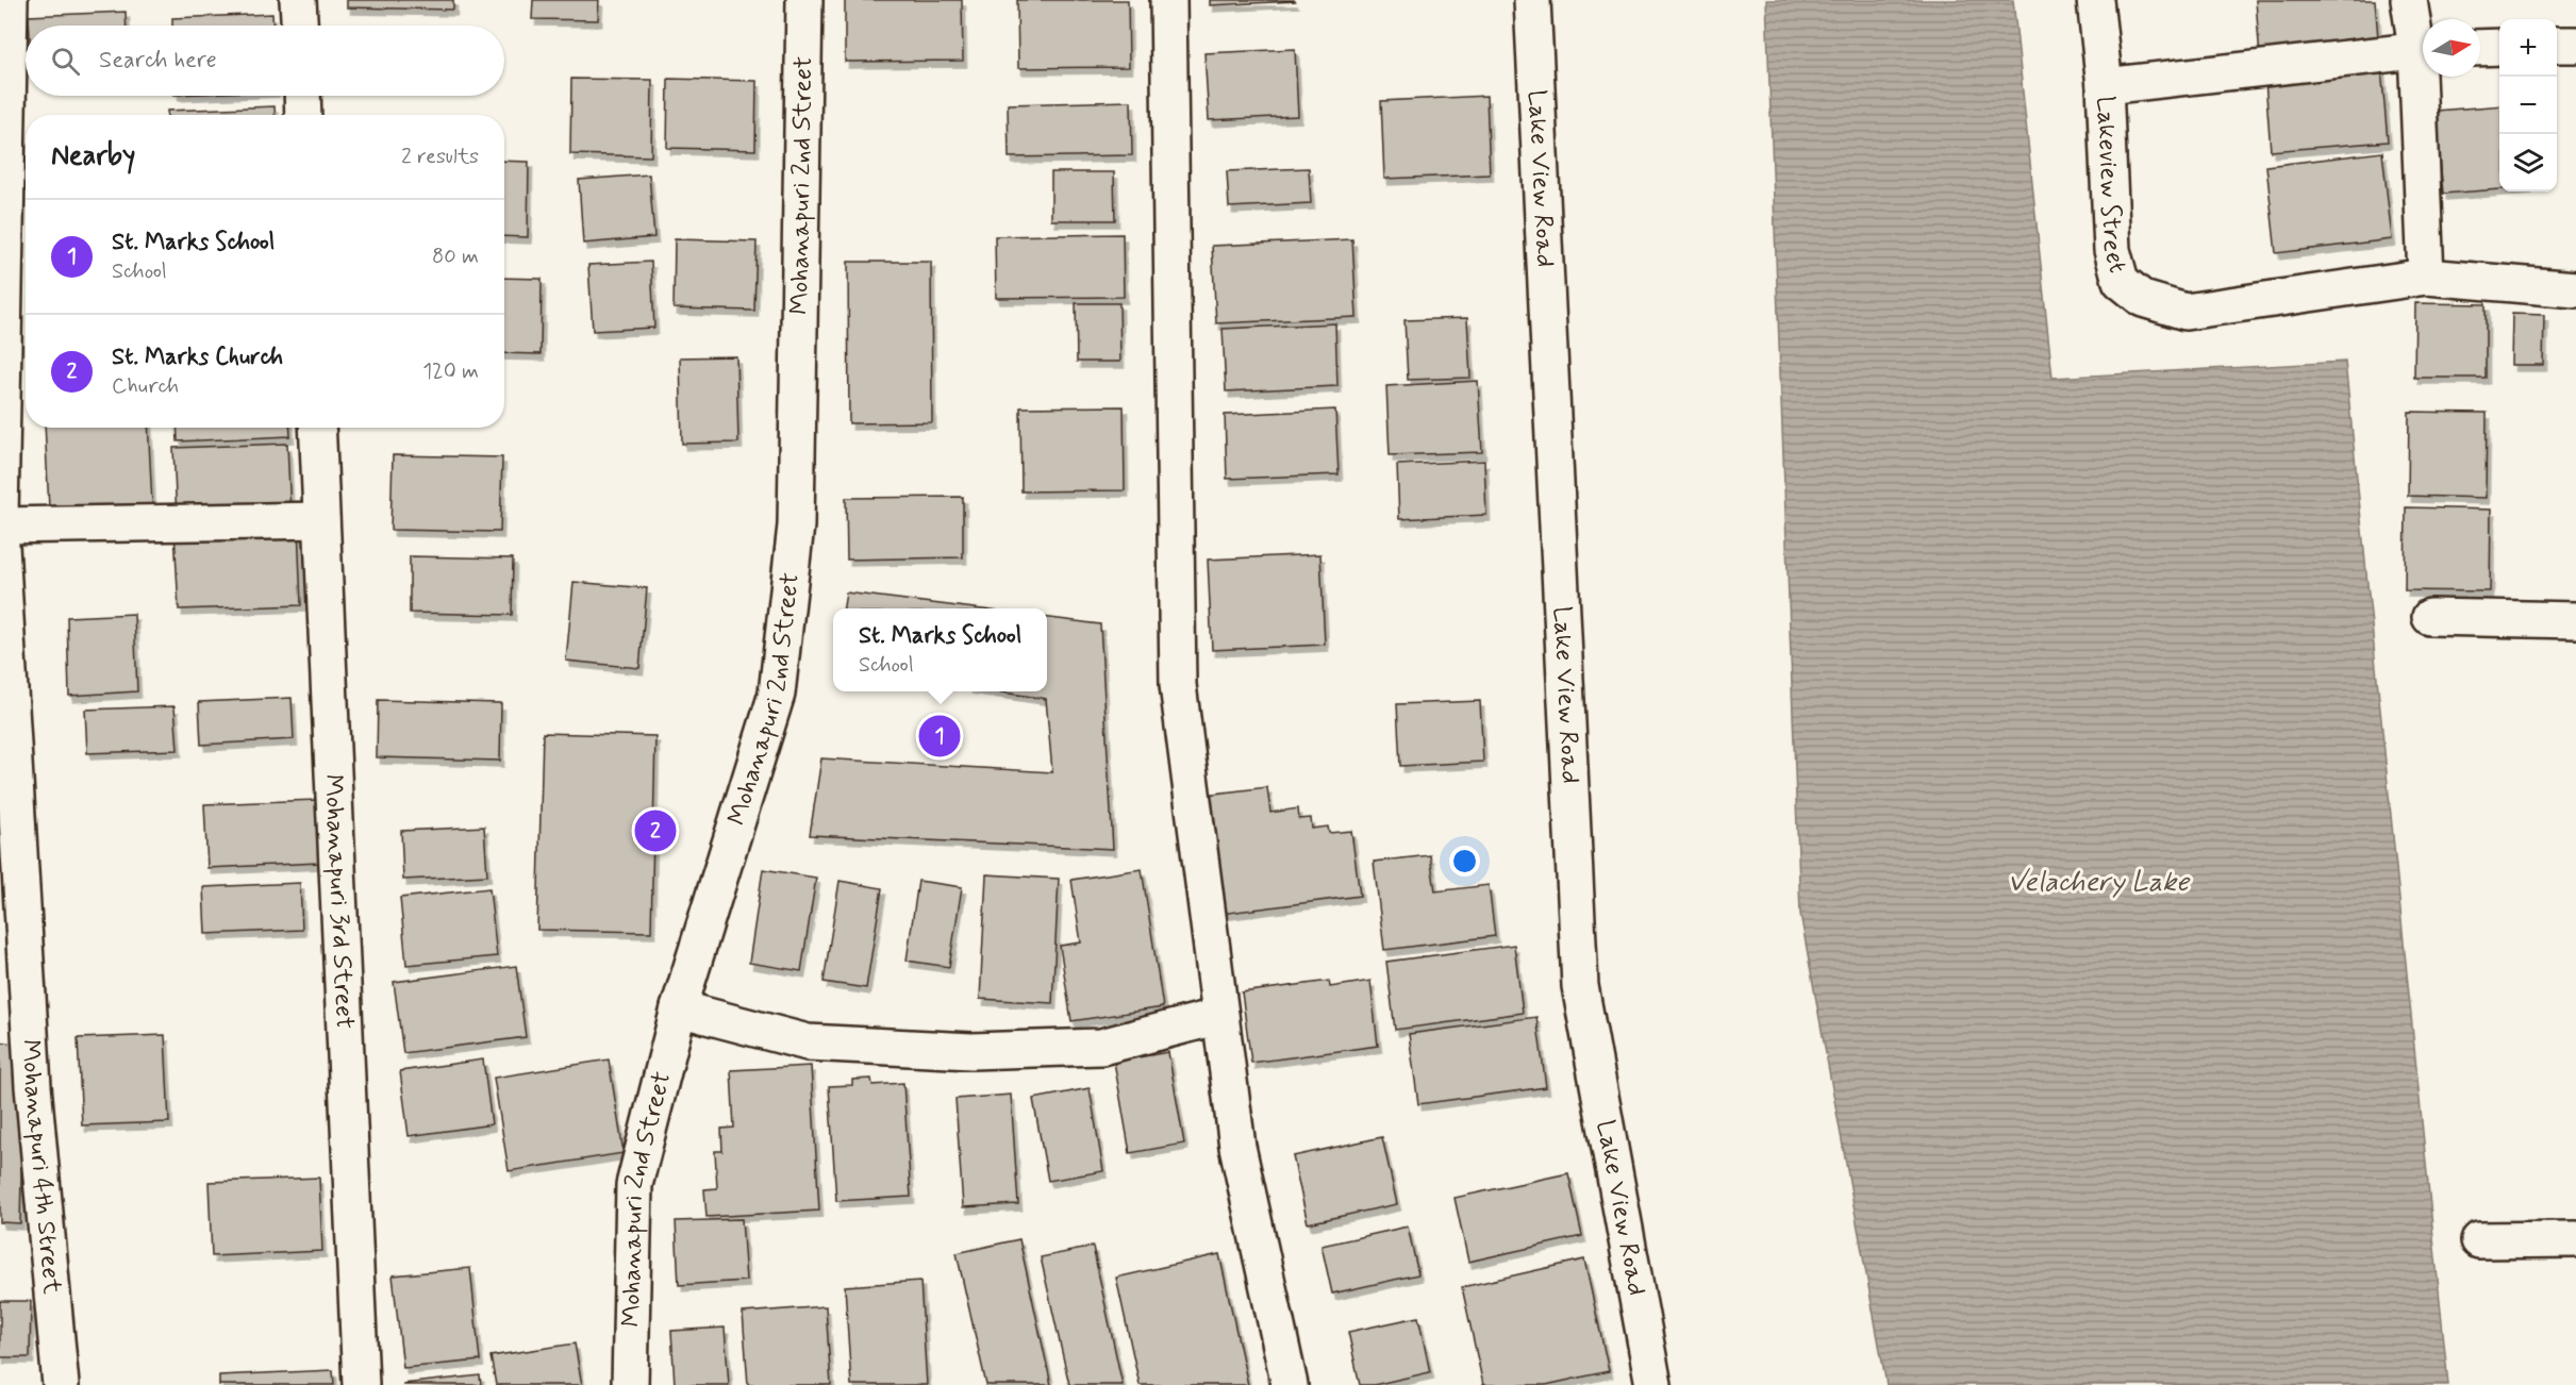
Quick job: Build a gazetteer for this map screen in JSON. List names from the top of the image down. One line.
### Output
{"streets":{"street":["Lake View Road","Lakeview Street","Mohanapuri 2nd Street","Mohanapuri 3rd Street","Mohanapuri 4th Street"]},"water":["Velachery Lake"],"north":"right","page":{"map_buttons":["+","−"],"search":"Search here","heading":["Nearby","2 results"],"list":[{"mark":"1","name":"St. Marks School","note":"School","value":"80 m"},{"mark":"2","name":"St. Marks Church","note":"Church","value":"120 m"}],"popup":["St. Marks School","School"],"pins":["1","2"]}}
